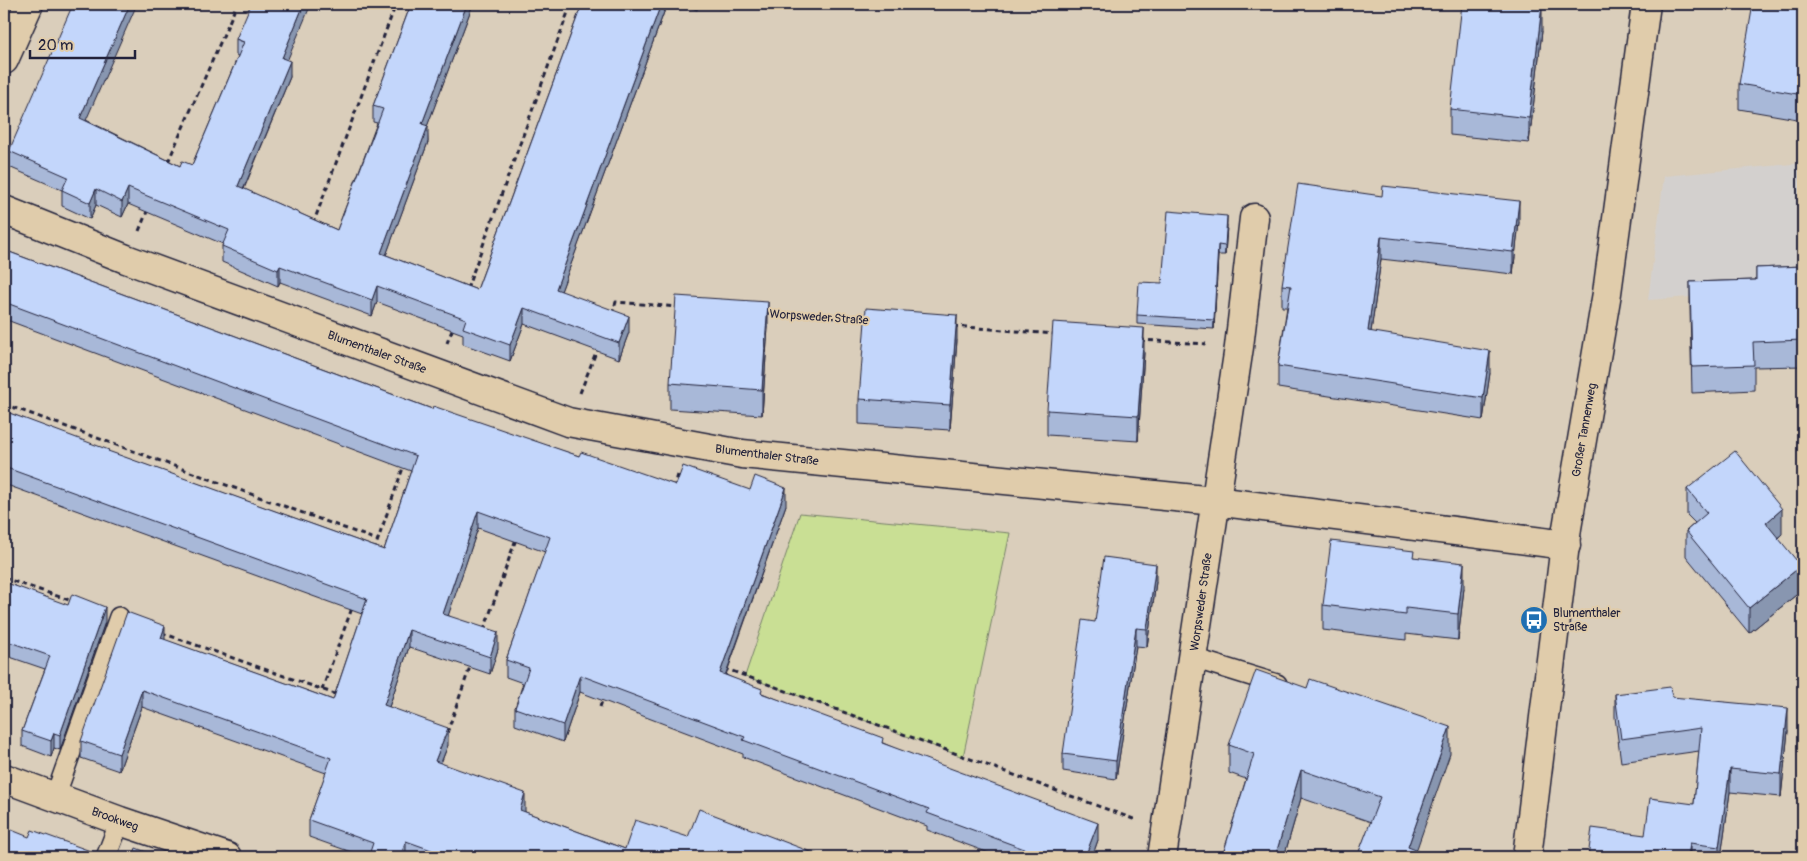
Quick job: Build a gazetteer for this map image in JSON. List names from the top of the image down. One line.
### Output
{"streets":{"street":["Worpsweder Straße","Blumenthaler Straße","Großer Tannenweg","Brookweg"]},"crossings":[["Worpsweder Straße","Blumenthaler Straße"],["Blumenthaler Straße","Großer Tannenweg"]],"places":{"bus stop":["Blumenthaler Straße"]},"scale_bar":"20 m"}
